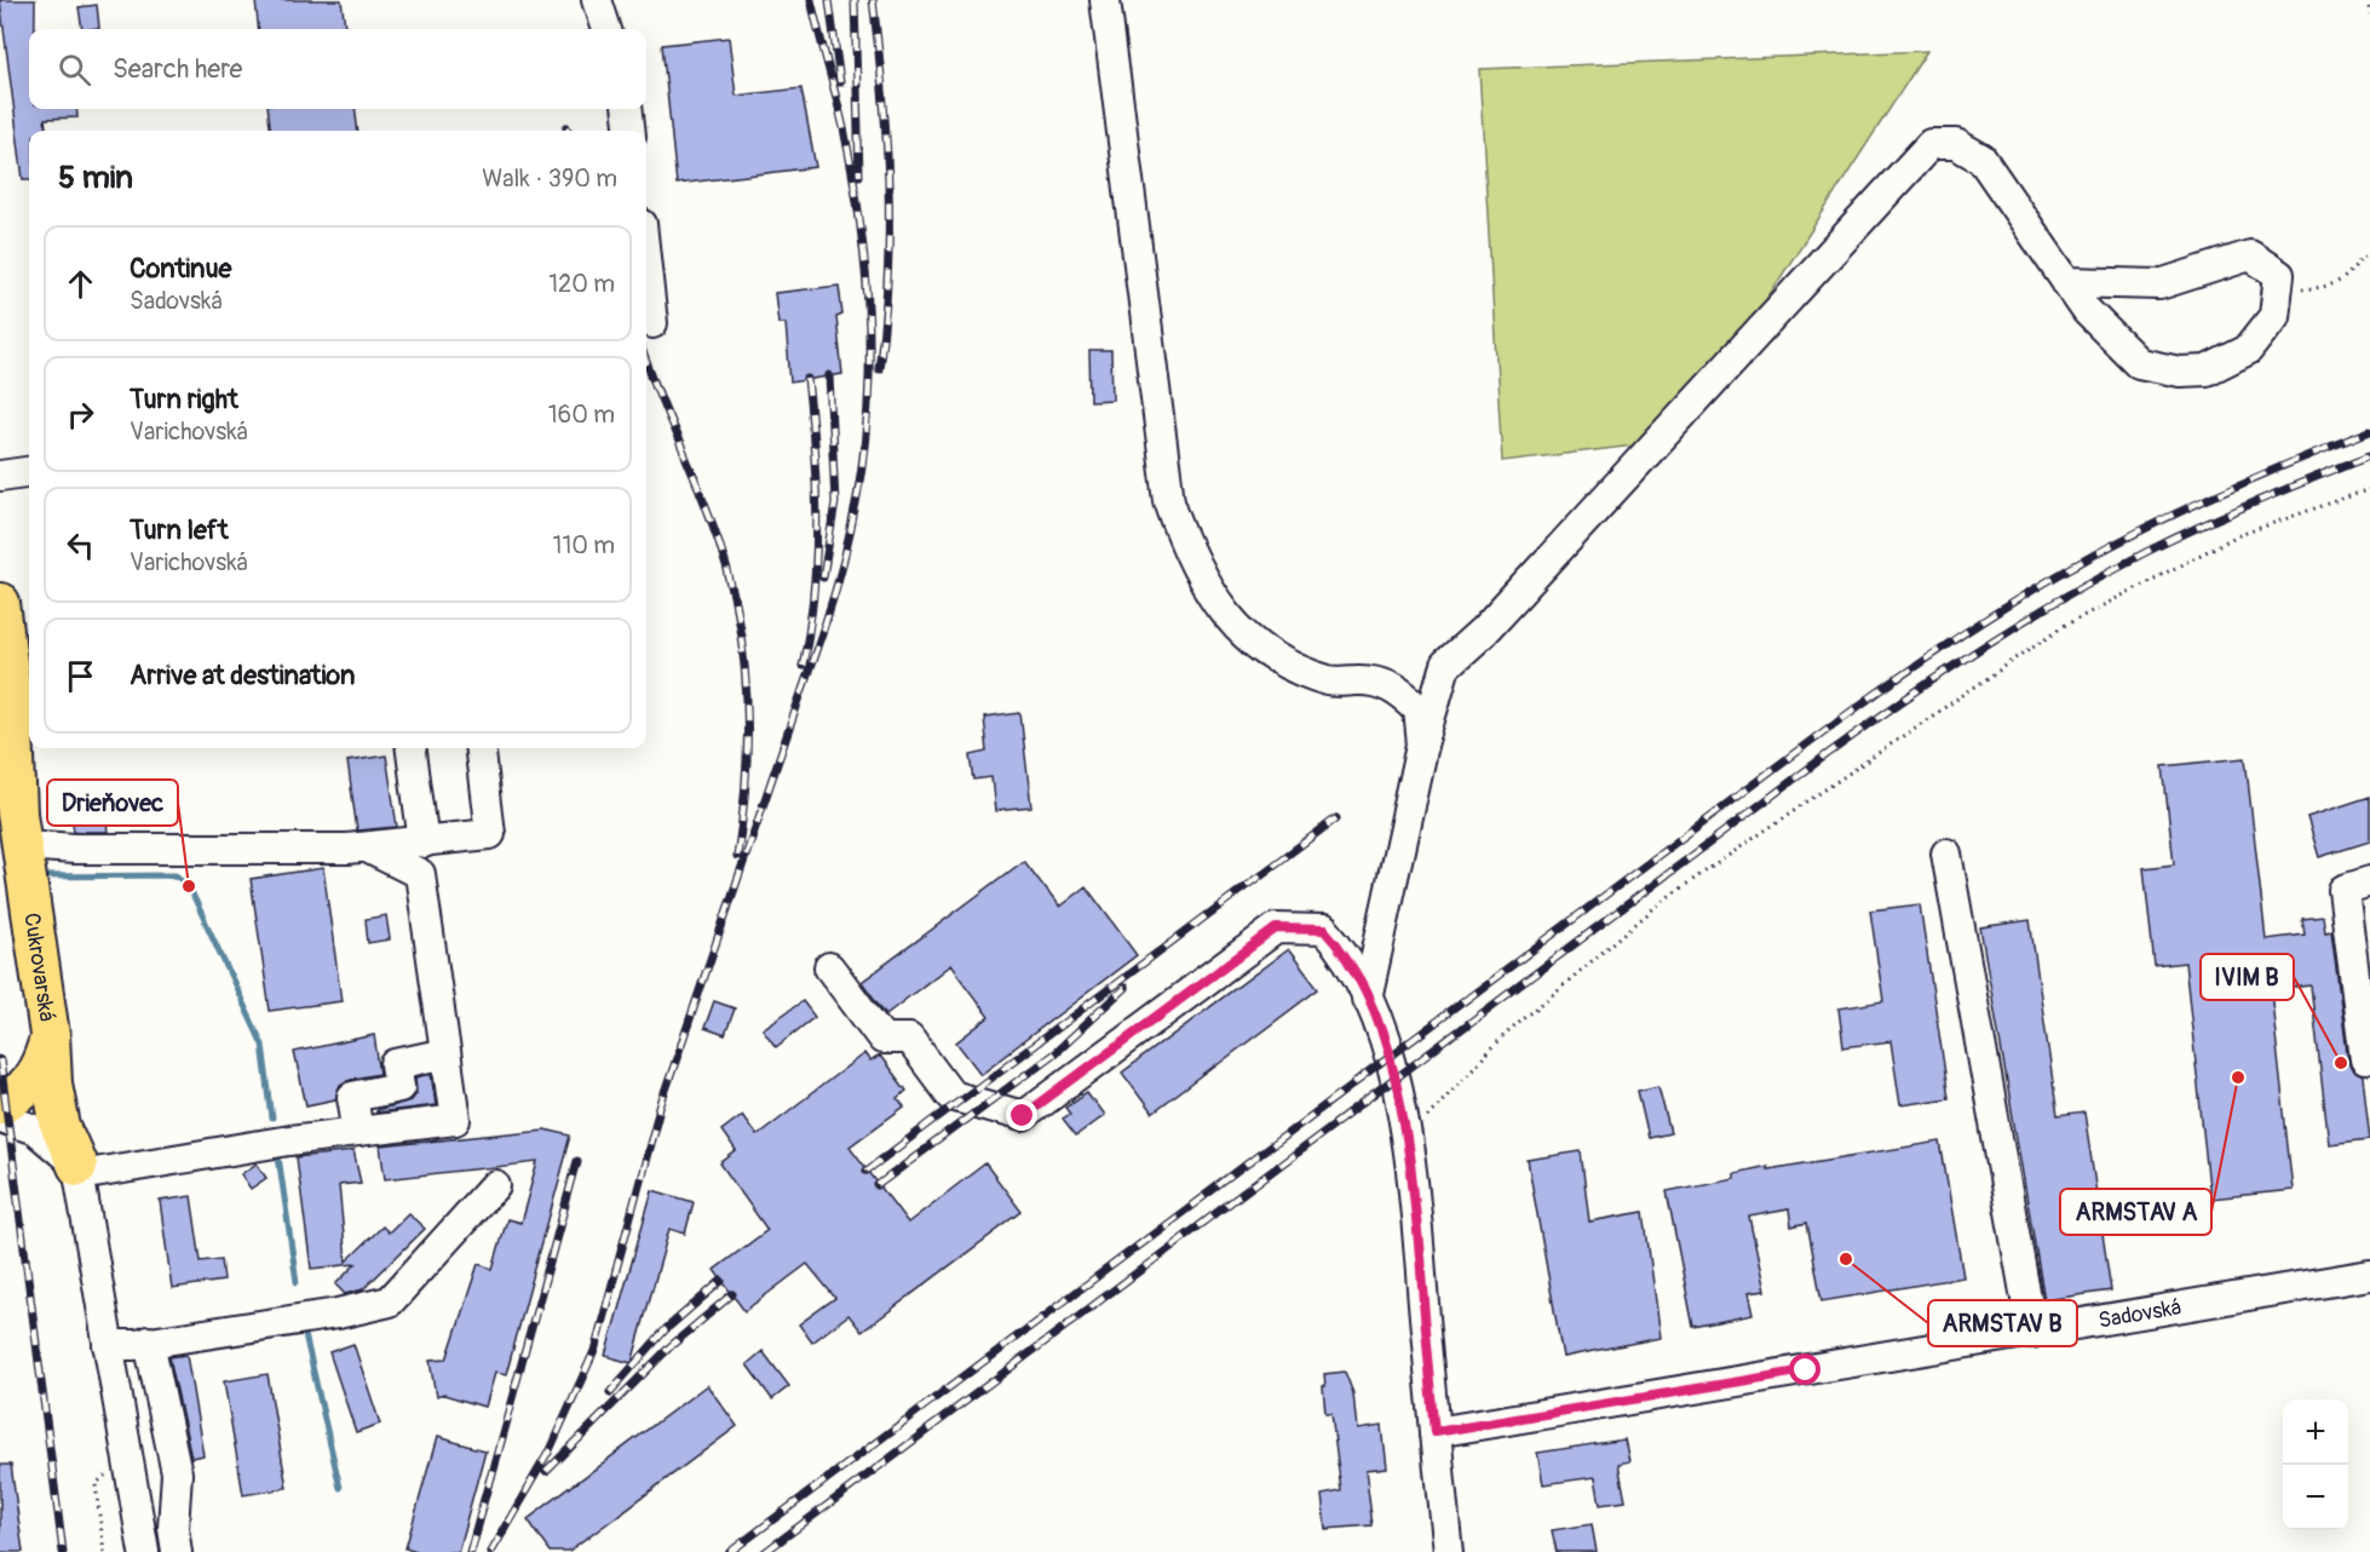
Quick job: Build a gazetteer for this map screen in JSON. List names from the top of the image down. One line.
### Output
{"streets":{"main road":["Cukrovarská"],"street":["Sadovská"]},"places":["Drieňovec","IVIM B","ARMSTAV A","ARMSTAV B"],"page":{"search":"Search here","heading":["5 min","Walk · 390 m"],"list":[["Continue","Sadovská","120 m"],["Turn right","Varichovská","160 m"],["Turn left","Varichovská","110 m"],"Arrive at destination"],"map_buttons":["+","−"]}}
